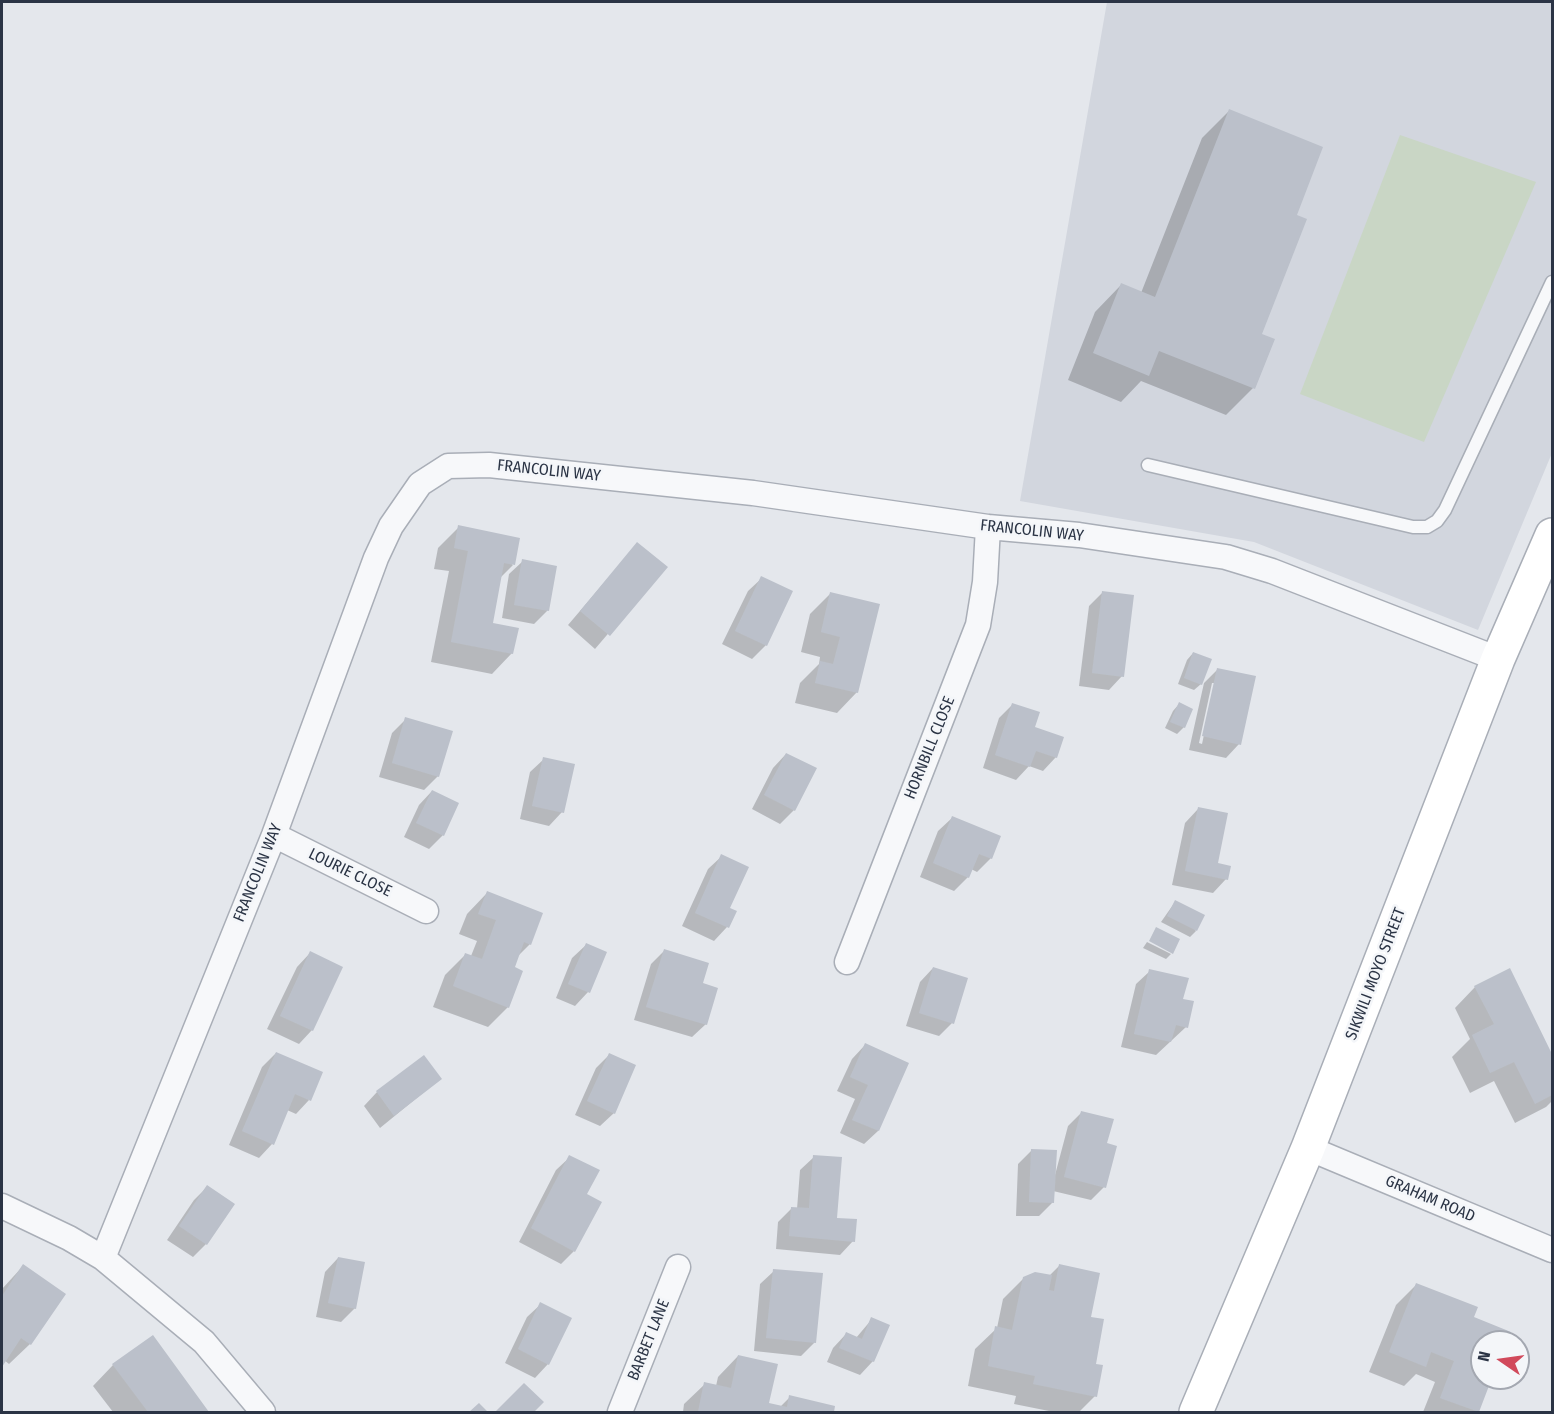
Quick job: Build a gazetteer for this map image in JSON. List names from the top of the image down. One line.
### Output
{"streets":{"street":["FRANCOLIN WAY","HORNBILL CLOSE","LOURIE CLOSE","SIKWILI MOYO STREET","GRAHAM ROAD","BARBET LANE"]},"crossings":[["FRANCOLIN WAY","HORNBILL CLOSE"],["FRANCOLIN WAY","LOURIE CLOSE"],["FRANCOLIN WAY","SIKWILI MOYO STREET"],["SIKWILI MOYO STREET","GRAHAM ROAD"]],"north":"left"}
